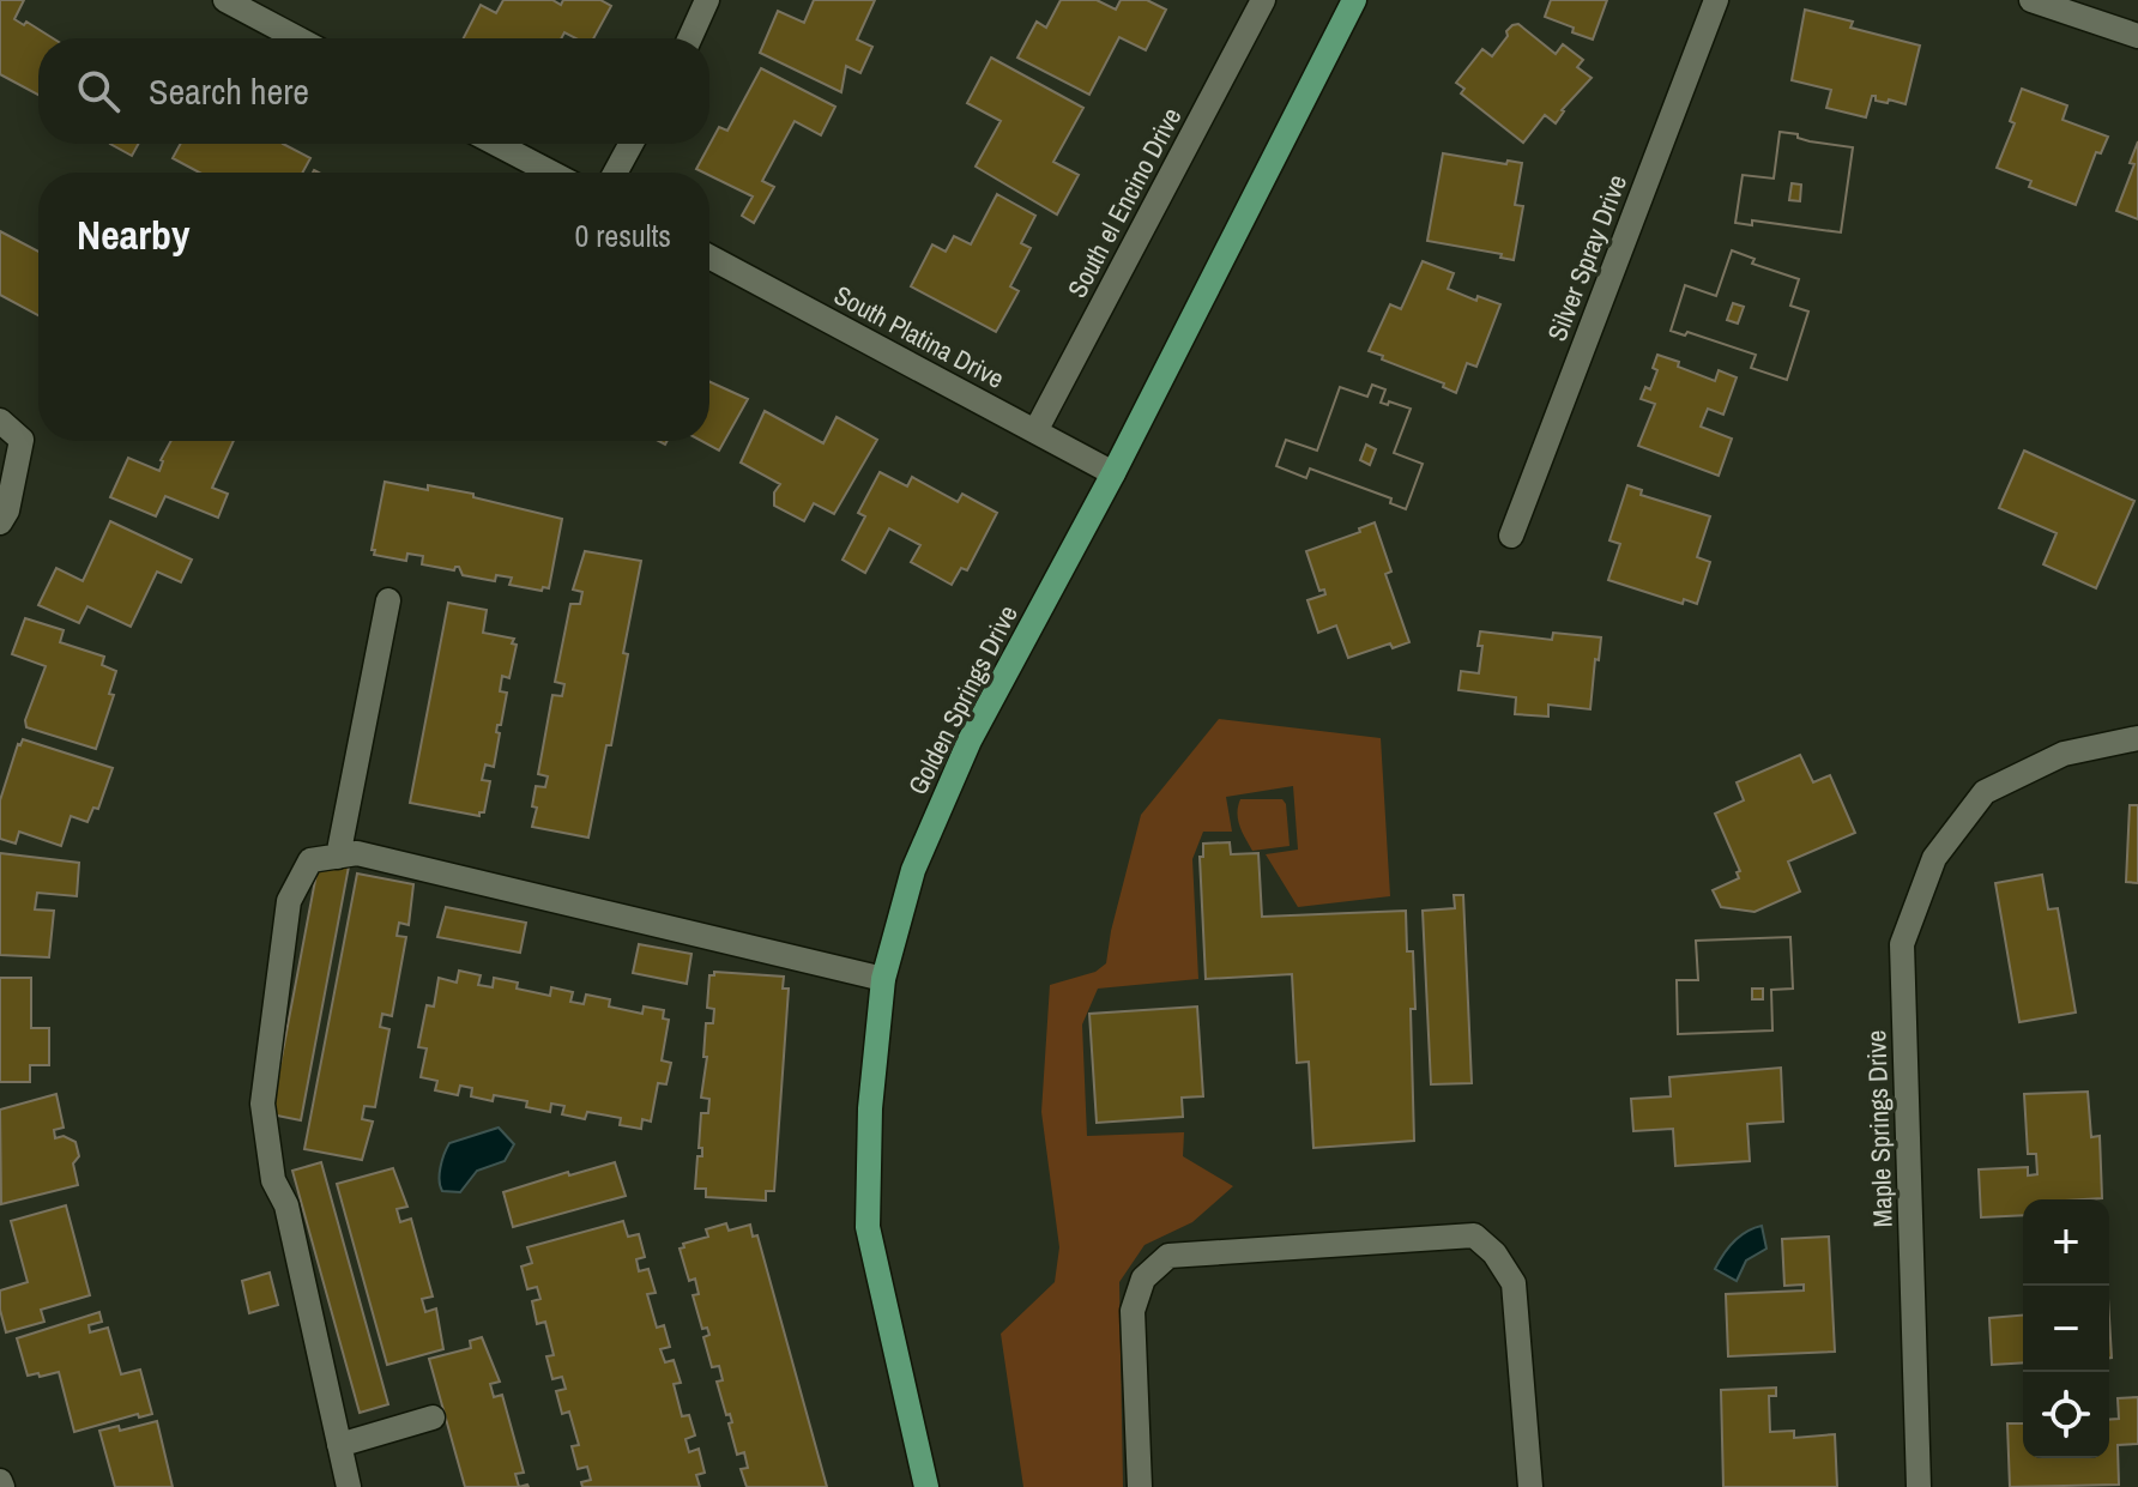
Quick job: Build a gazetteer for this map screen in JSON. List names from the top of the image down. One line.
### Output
{"streets":{"main road":["Golden Springs Drive"],"street":["South el Encino Drive","Silver Spray Drive","South Platina Drive","Maple Springs Drive"]},"crossings":[["South el Encino Drive","South Platina Drive"],["South Platina Drive","Golden Springs Drive"]],"page":{"search":"Search here","heading":["Nearby","0 results"],"map_buttons":["+","−"]}}
